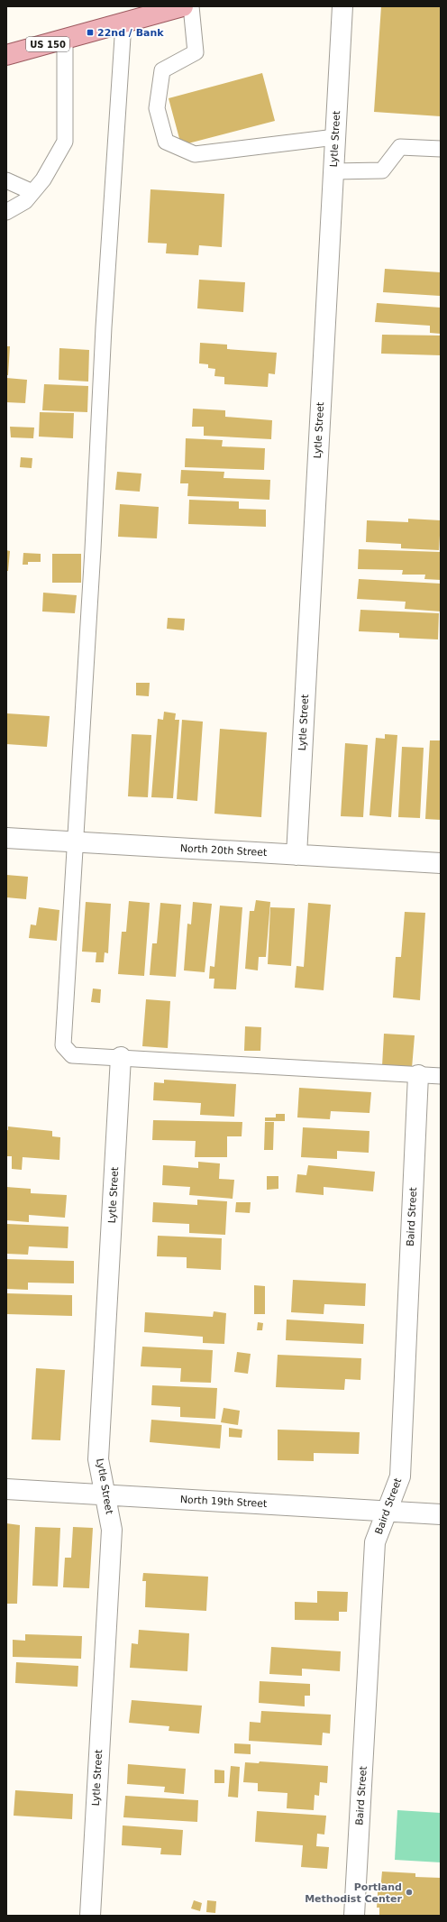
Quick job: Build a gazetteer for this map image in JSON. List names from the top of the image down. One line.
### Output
{"streets":{"main road":["US 150"],"street":["Lytle Street","North 20th Street","Baird Street","North 19th Street"]},"crossings":[["Lytle Street","North 20th Street"],["Lytle Street","North 19th Street"],["Baird Street","North 19th Street"]],"places":{"transit":["22nd / Bank"],"other":["Portland Methodist Center"]}}
